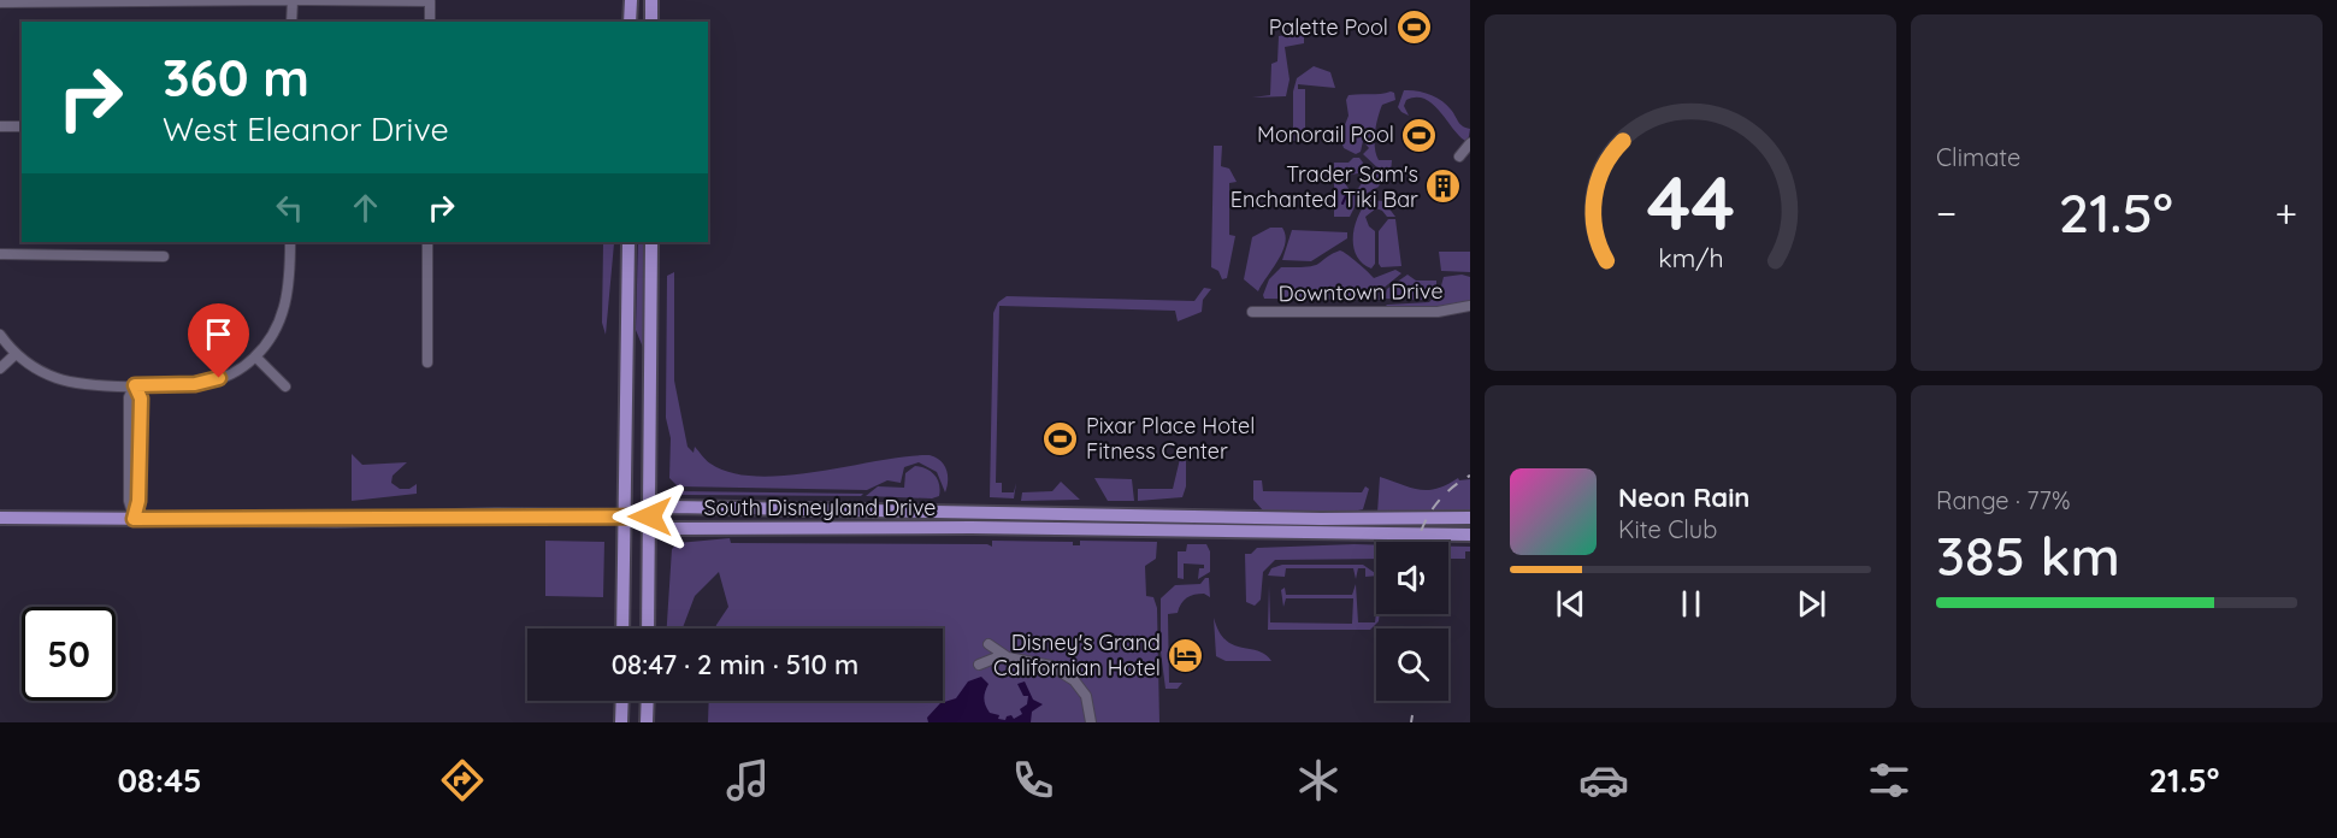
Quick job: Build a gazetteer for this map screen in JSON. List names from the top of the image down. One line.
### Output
{"streets":{"main road":["South Disneyland Drive"],"street":["Downtown Drive"]},"places":{"sports":["Palette Pool","Monorail Pool","Pixar Place Hotel Fitness Center"],"building":["Trader Sam's Enchanted Tiki Bar"],"hotel":["Disney's Grand Californian Hotel"]},"page":{"tile":["Climate",["Range · 77%","385 km"]],"turn":["360 m","West Eleanor Drive"],"heat":["−","21.5°","+"],"song":["Neon Rain","Kite Club"],"limit":"50","trip":"08:47 · 2 min · 510 m","tabs":["08:45","21.5°"],"gauge":["44","km/h"]}}
